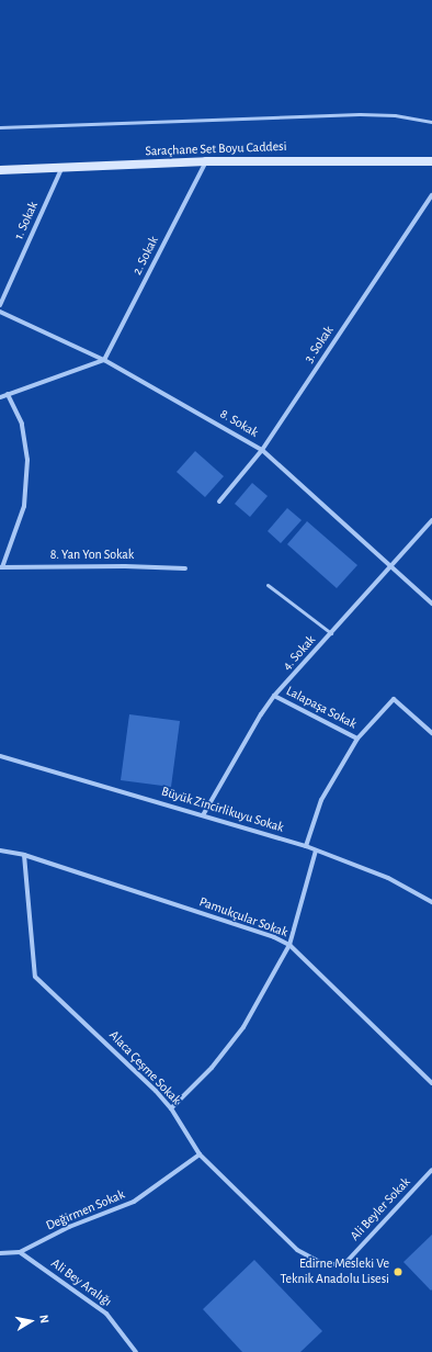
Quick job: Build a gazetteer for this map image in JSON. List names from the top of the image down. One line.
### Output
{"streets":{"street":["Saraçhane Set Boyu Caddesi","1. Sokak","2. Sokak","3. Sokak","8. Sokak","8. Yan Yon Sokak","4. Sokak","Lalapaşa Sokak","Büyük Zincirlikuyu Sokak","Pamukçular Sokak","Alaca Çeşme Sokak","Ali Beyler Sokak","Değirmen Sokak","Ali Bey Aralığı"]},"crossings":[["Saraçhane Set Boyu Caddesi","1. Sokak"],["Saraçhane Set Boyu Caddesi","2. Sokak"],["2. Sokak","8. Sokak"],["3. Sokak","8. Sokak"],["8. Sokak","4. Sokak"],["4. Sokak","Lalapaşa Sokak"],["4. Sokak","Büyük Zincirlikuyu Sokak"],["Lalapaşa Sokak","Büyük Zincirlikuyu Sokak"],["Pamukçular Sokak","Alaca Çeşme Sokak"],["Alaca Çeşme Sokak","Ali Beyler Sokak"],["Alaca Çeşme Sokak","Değirmen Sokak"],["Değirmen Sokak","Ali Bey Aralığı"]],"places":["Edirne Mesleki Ve Teknik Anadolu Lisesi"],"north":"right"}
